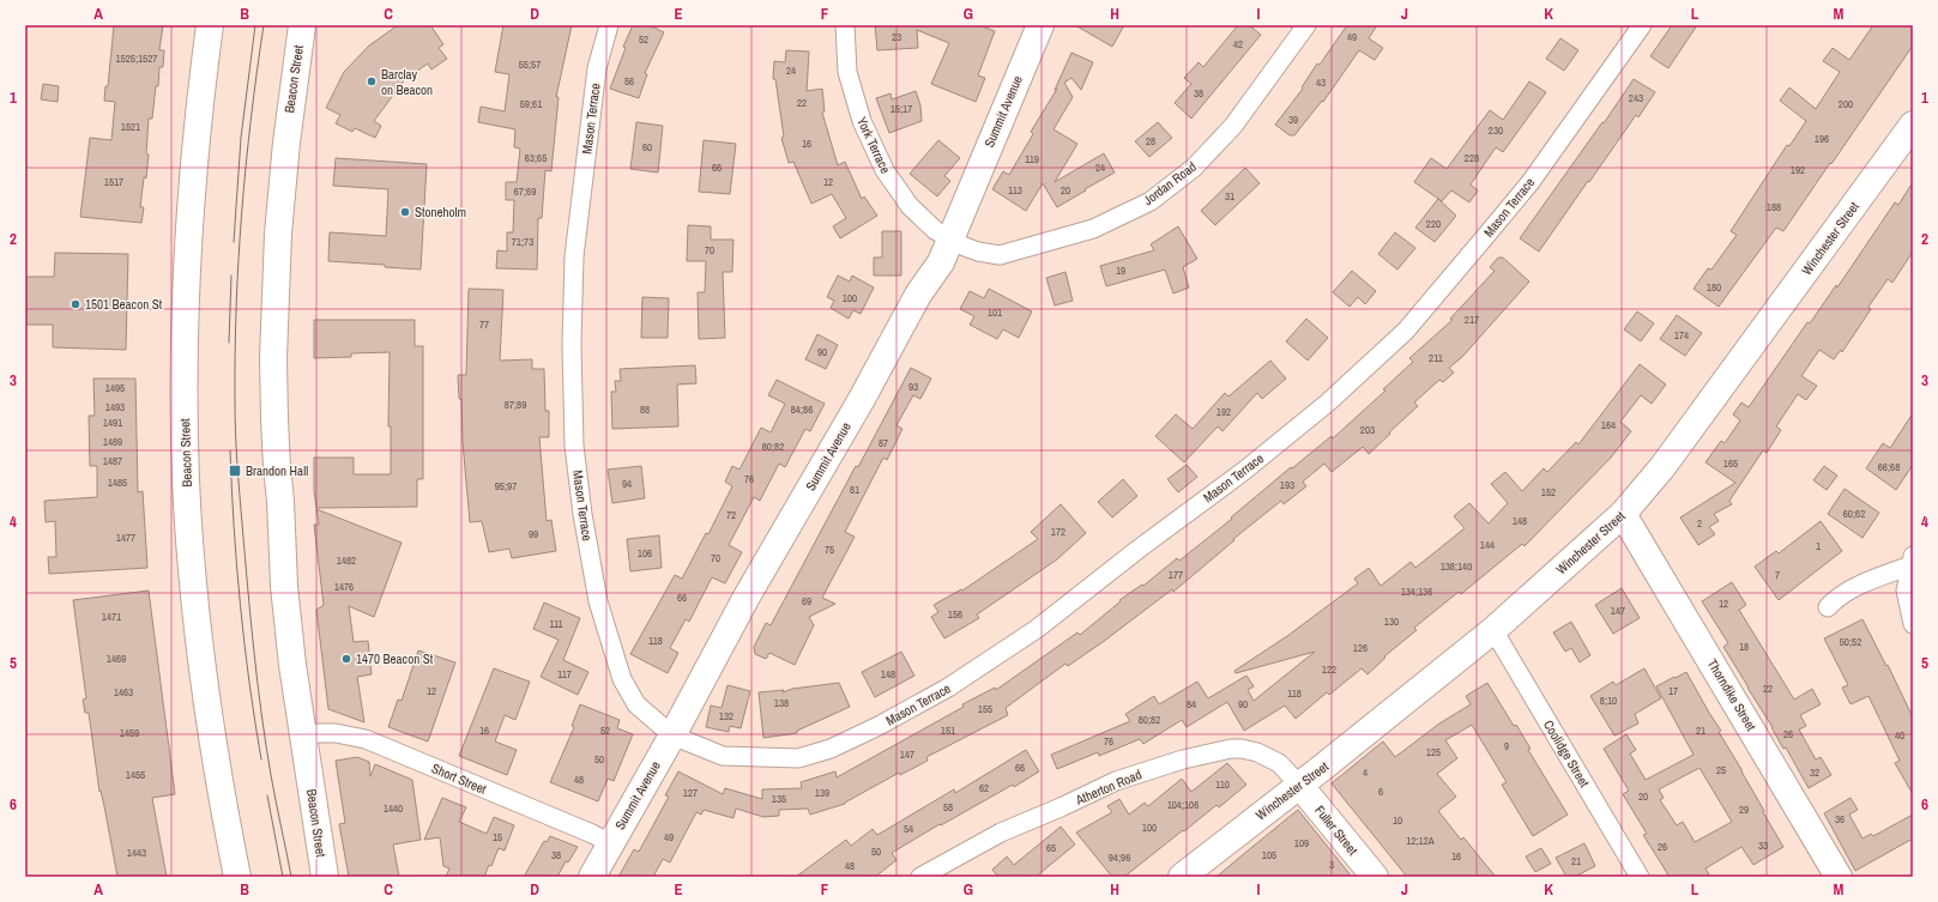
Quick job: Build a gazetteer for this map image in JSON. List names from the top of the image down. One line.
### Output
{"streets":{"street":["Beacon Street","Summit Avenue","Mason Terrace","York Terrace","Jordan Road","Winchester Street","Thorndike Street","Coolidge Street","Short Street","Atherton Road","Fuller Street"]},"crossings":[["Beacon Street","Short Street"],["Summit Avenue","Mason Terrace"],["Summit Avenue","York Terrace"],["Summit Avenue","Jordan Road"],["Summit Avenue","Short Street"],["York Terrace","Jordan Road"],["Winchester Street","Thorndike Street"],["Winchester Street","Coolidge Street"],["Winchester Street","Atherton Road"],["Winchester Street","Fuller Street"],["Atherton Road","Fuller Street"]],"places":{"other":["Barclay on Beacon","Stoneholm","1501 Beacon St","1470 Beacon St"],"transit":["Brandon Hall"]},"house_numbers":["23","49","52","42","1525;1527","55;57","24","56","43","38","243","22","59;61","200","15;17","39","1521","230","196","28","16","60","63;65","228","119","66","24","192","1517","12","113","20","67;69","31","188","220","71;73","70","19","180","100","101","217","77","174","90","211","93","1495","87;89","1493","88","84;86","192","1491","164","203","1489","87","80;82","1487","165","66;68","76","1485","94","193","95;97","81","152","60;62","72","148","2","172","99","1477","144","1","75","106","70","1482","138;140","177","7","1476","134;136","66","69","12","147","156","1471","130","111","118","50;52","18","126","1469","122","117","148","22","12","17","1463","118","8;10","138","84","90","155","132","80;82","16","52","151","21","1459","26","40","76","9","125","147","50","66","25","4","32","1455","48","110","62","6","127","139","20","135","104;106","58","1440","29","36","10","100","54","15","49","12;12A","109","33","26","65","50","1443","38","105","16","94;96","21","3","48"],"grid":{"columns":["A","B","C","D","E","F","G","H","I","J","K","L","M"],"rows":["1","2","3","4","5","6"]}}
